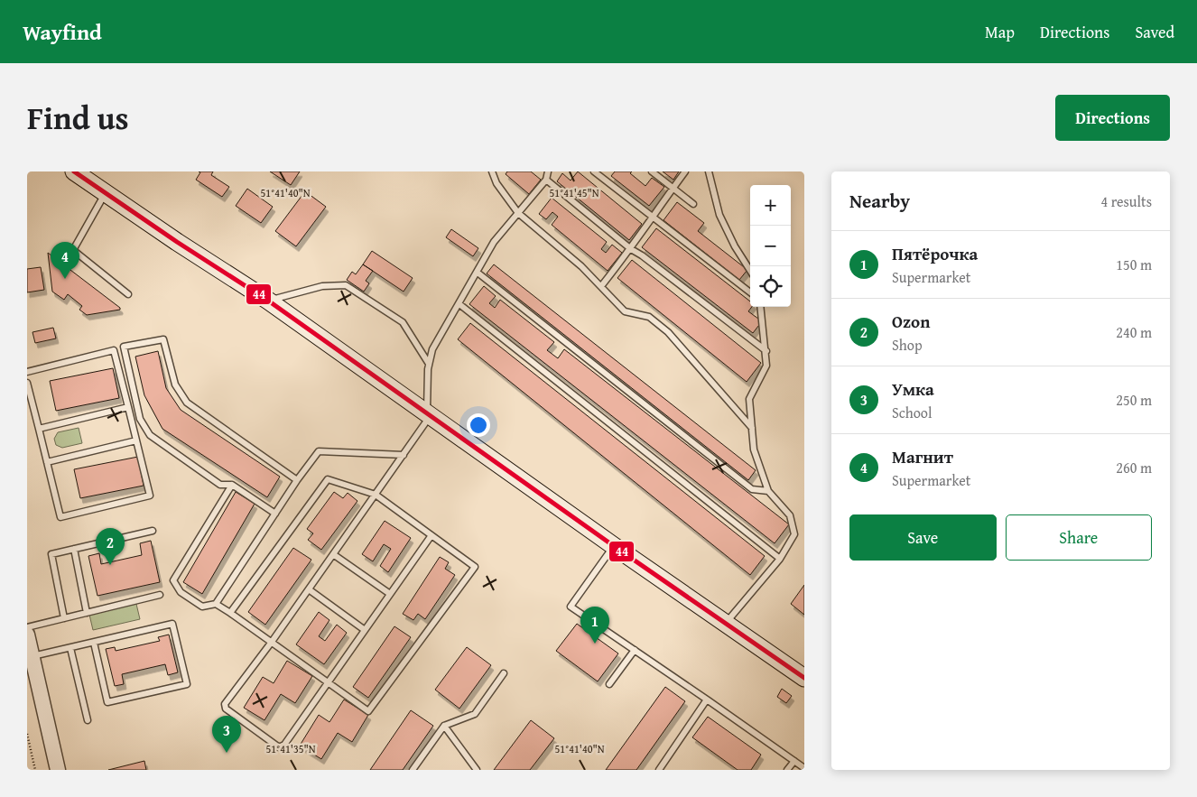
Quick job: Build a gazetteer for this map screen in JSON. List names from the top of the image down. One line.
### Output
{"lines":["transit line 44"],"page":{"header":"Wayfind","nav":["Map","Directions","Saved"],"title":"Find us","buttons":["Directions",["Save","Share"]],"heading":["Nearby","4 results"],"map_buttons":["+","−"],"list":[{"mark":"1","name":"Пятёрочка","note":"Supermarket","value":"150 m"},{"mark":"2","name":"Ozon","note":"Shop","value":"240 m"},{"mark":"3","name":"Умка","note":"School","value":"250 m"},{"mark":"4","name":"Магнит","note":"Supermarket","value":"260 m"}],"pins":["4","2","1","3"]},"coordinates":["51°41'40\"N","51°41'45\"N","51°41'35\"N"]}
